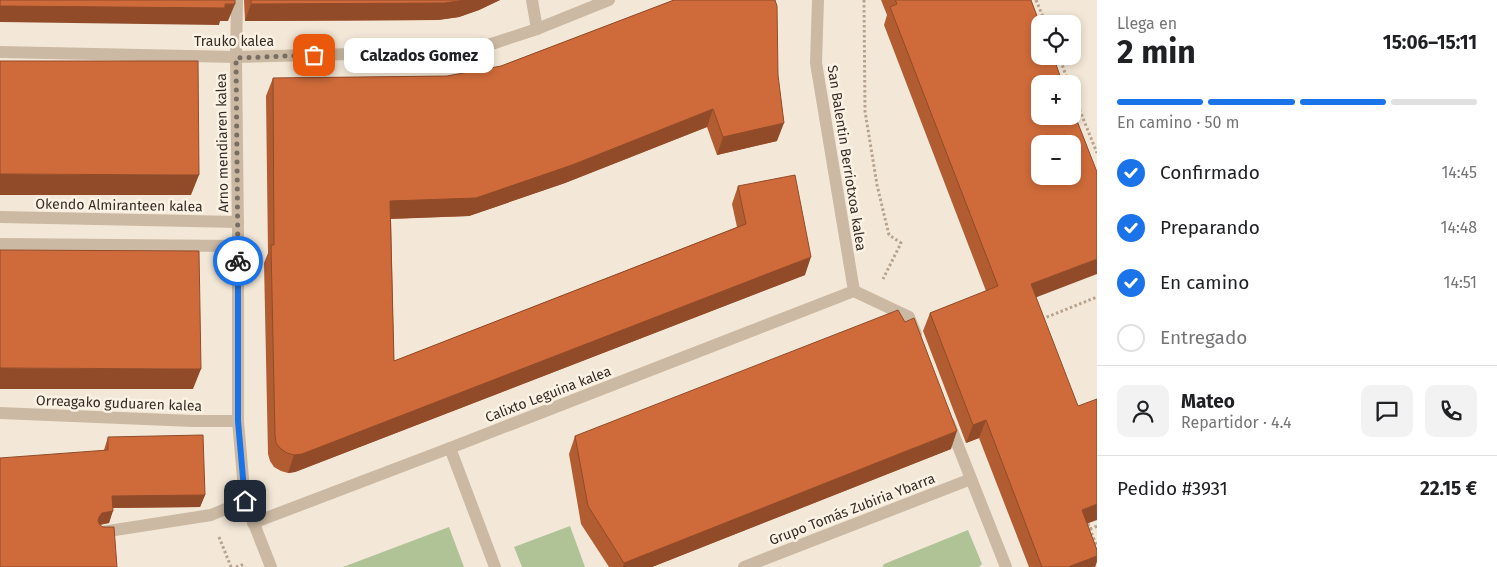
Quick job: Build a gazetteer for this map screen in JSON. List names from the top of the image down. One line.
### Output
{"streets":{"street":["Trauko kalea","Arno mendiaren kalea","San Balentin Berriotxoa kalea","Okendo Almiranteen kalea","Calixto Leguina kalea","Orreagako guduaren kalea","Grupo Tomás Zubiria Ybarra"]},"crossings":[["Trauko kalea","Arno mendiaren kalea"],["Arno mendiaren kalea","Okendo Almiranteen kalea"],["Arno mendiaren kalea","Calixto Leguina kalea"],["Arno mendiaren kalea","Orreagako guduaren kalea"],["San Balentin Berriotxoa kalea","Calixto Leguina kalea"]],"places":["Calzados Gomez"],"page":{"heading":["2 min","Llega en","15:06–15:11"],"panel":["Mateo","Repartidor · 4.4","Pedido #3931","22.15 €"],"map_buttons":["+","−"],"bubble":"Calzados Gomez","bar":"En camino · 50 m","list":[["Confirmado","14:45"],["Preparando","14:48"],["En camino","14:51"],"Entregado"]}}
